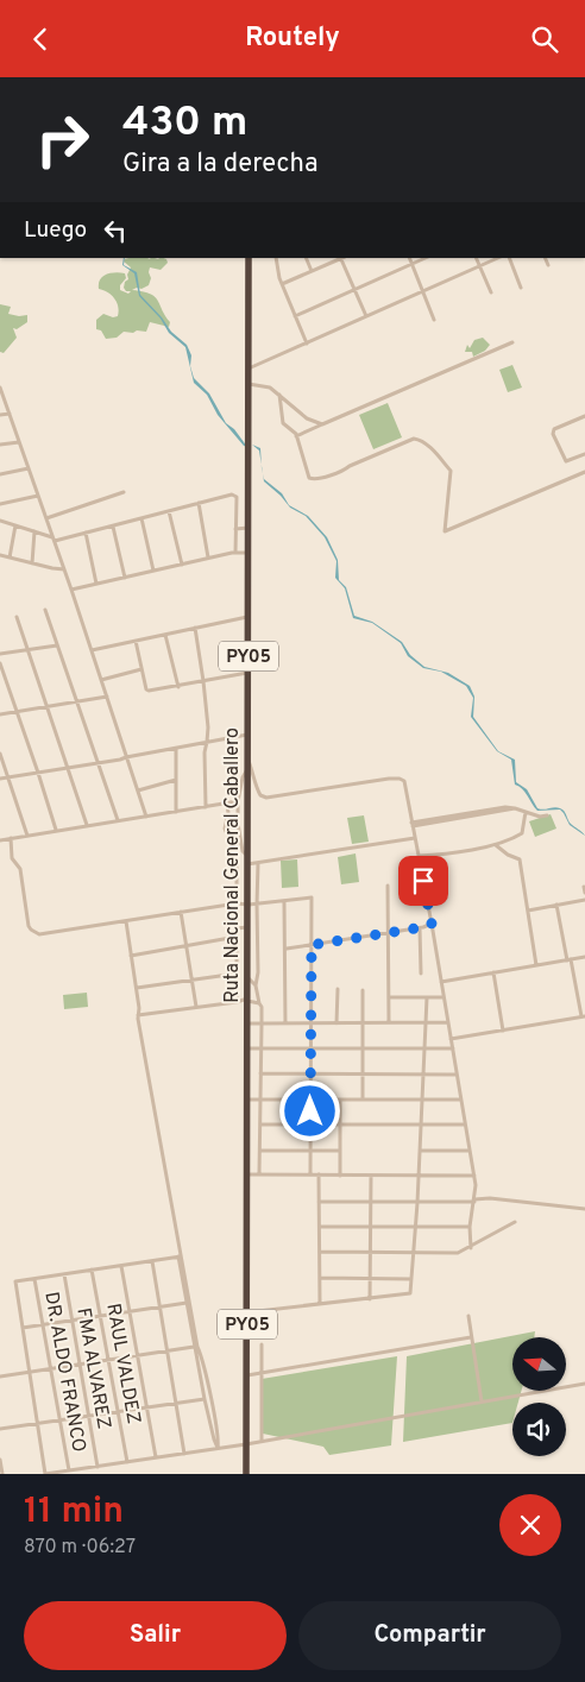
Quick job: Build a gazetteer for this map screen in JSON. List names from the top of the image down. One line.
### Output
{"streets":{"highway":["PY05","Ruta Nacional General Caballero"],"street":["RAUL VALDEZ","FMA ALVAREZ","DR. ALDO FRANCO"]},"north":"left","page":{"header":"Routely","turn":["430 m","Gira a la derecha"],"then":"Luego","heading":["11 min","870 m · 06:27"],"buttons":["Salir","Compartir"]}}
